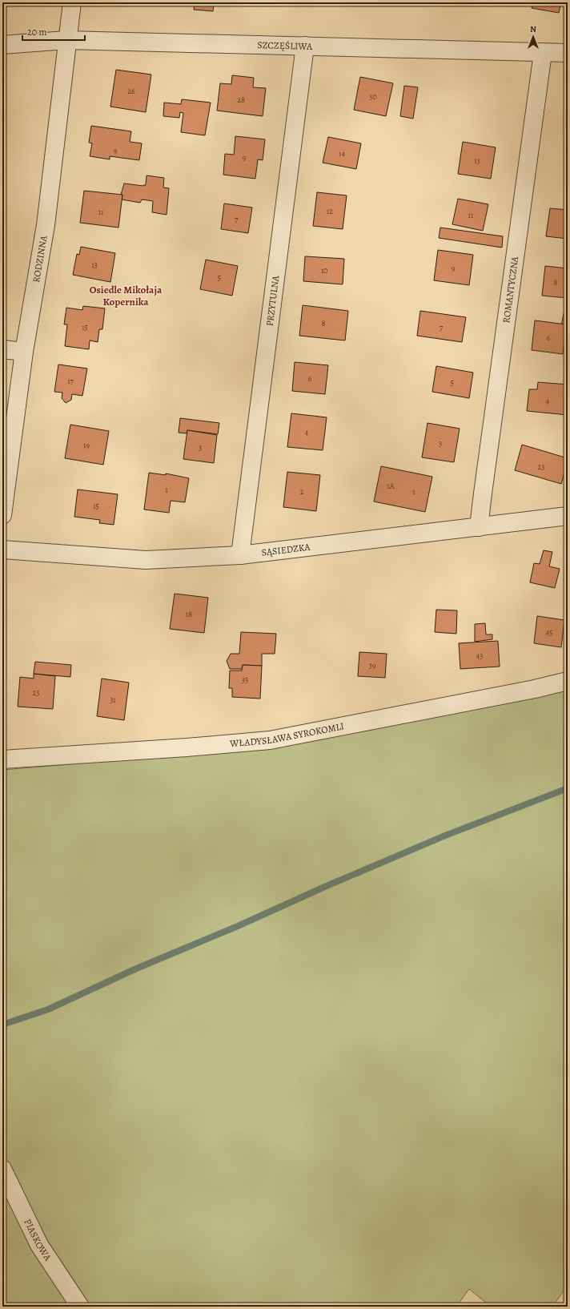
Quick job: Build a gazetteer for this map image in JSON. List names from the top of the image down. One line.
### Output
{"streets":{"street":["SZCZĘŚLIWA","RODZINNA","ROMANTYCZNA","PRZYTULNA","SĄSIEDZKA","WŁADYSŁAWA SYROKOMLI","PIASKOWA"]},"crossings":[["SZCZĘŚLIWA","RODZINNA"],["SZCZĘŚLIWA","ROMANTYCZNA"],["SZCZĘŚLIWA","PRZYTULNA"],["ROMANTYCZNA","SĄSIEDZKA"],["PRZYTULNA","SĄSIEDZKA"]],"districts":["Osiedle Mikołaja Kopernika"],"house_numbers":["26","30","28","9","14","9","13","12","11","11","7","13","9","10","5","8","8","15","7","6","6","17","5","4","4","3","19","3","23","1A","1","2","1","15","18","45","43","39","35","25","31"],"scale_bar":"20 m","north":"top"}
